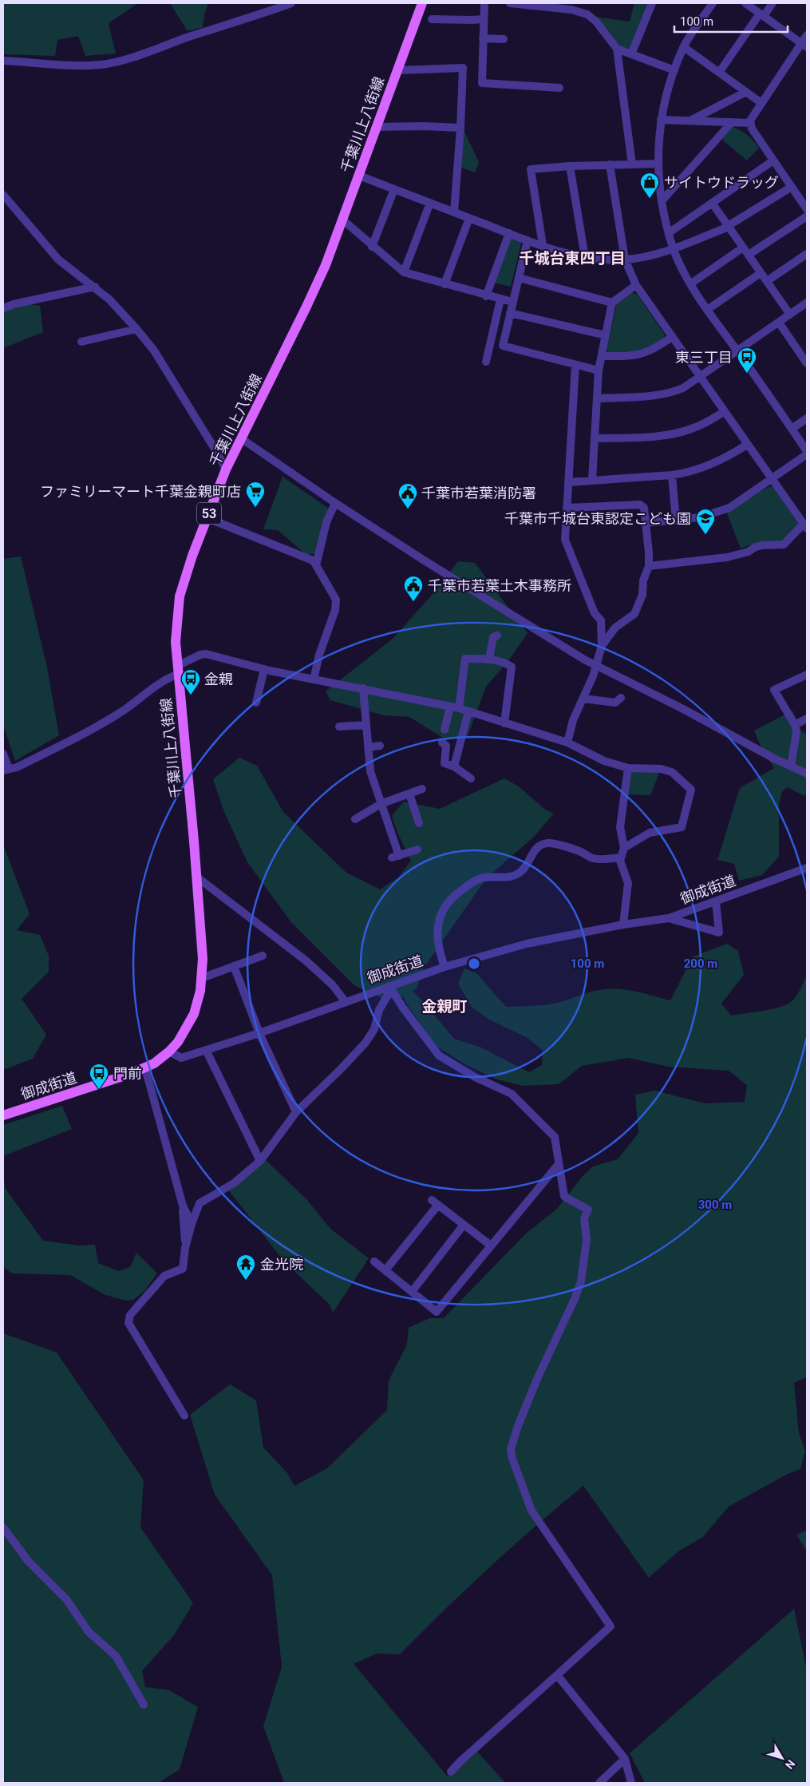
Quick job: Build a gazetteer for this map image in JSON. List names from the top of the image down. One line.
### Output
{"streets":{"main road":["千葉川上八街線","53","御成街道"]},"crossings":[["千葉川上八街線","御成街道"]],"districts":["千城台東四丁目","金親町"],"places":{"shop":["サイトウドラッグ"],"bus stop":["東三丁目","金親","門前"],"supermarket":["ファミリーマート千葉金親町店"],"public building":["千葉市若葉消防署","千葉市若葉土木事務所"],"school or university":["千葉市千城台東認定こども園"],"temple":["金光院"]},"scale_bar":"100 m","north":"bottom right","rings":["100 m","200 m","300 m"]}
